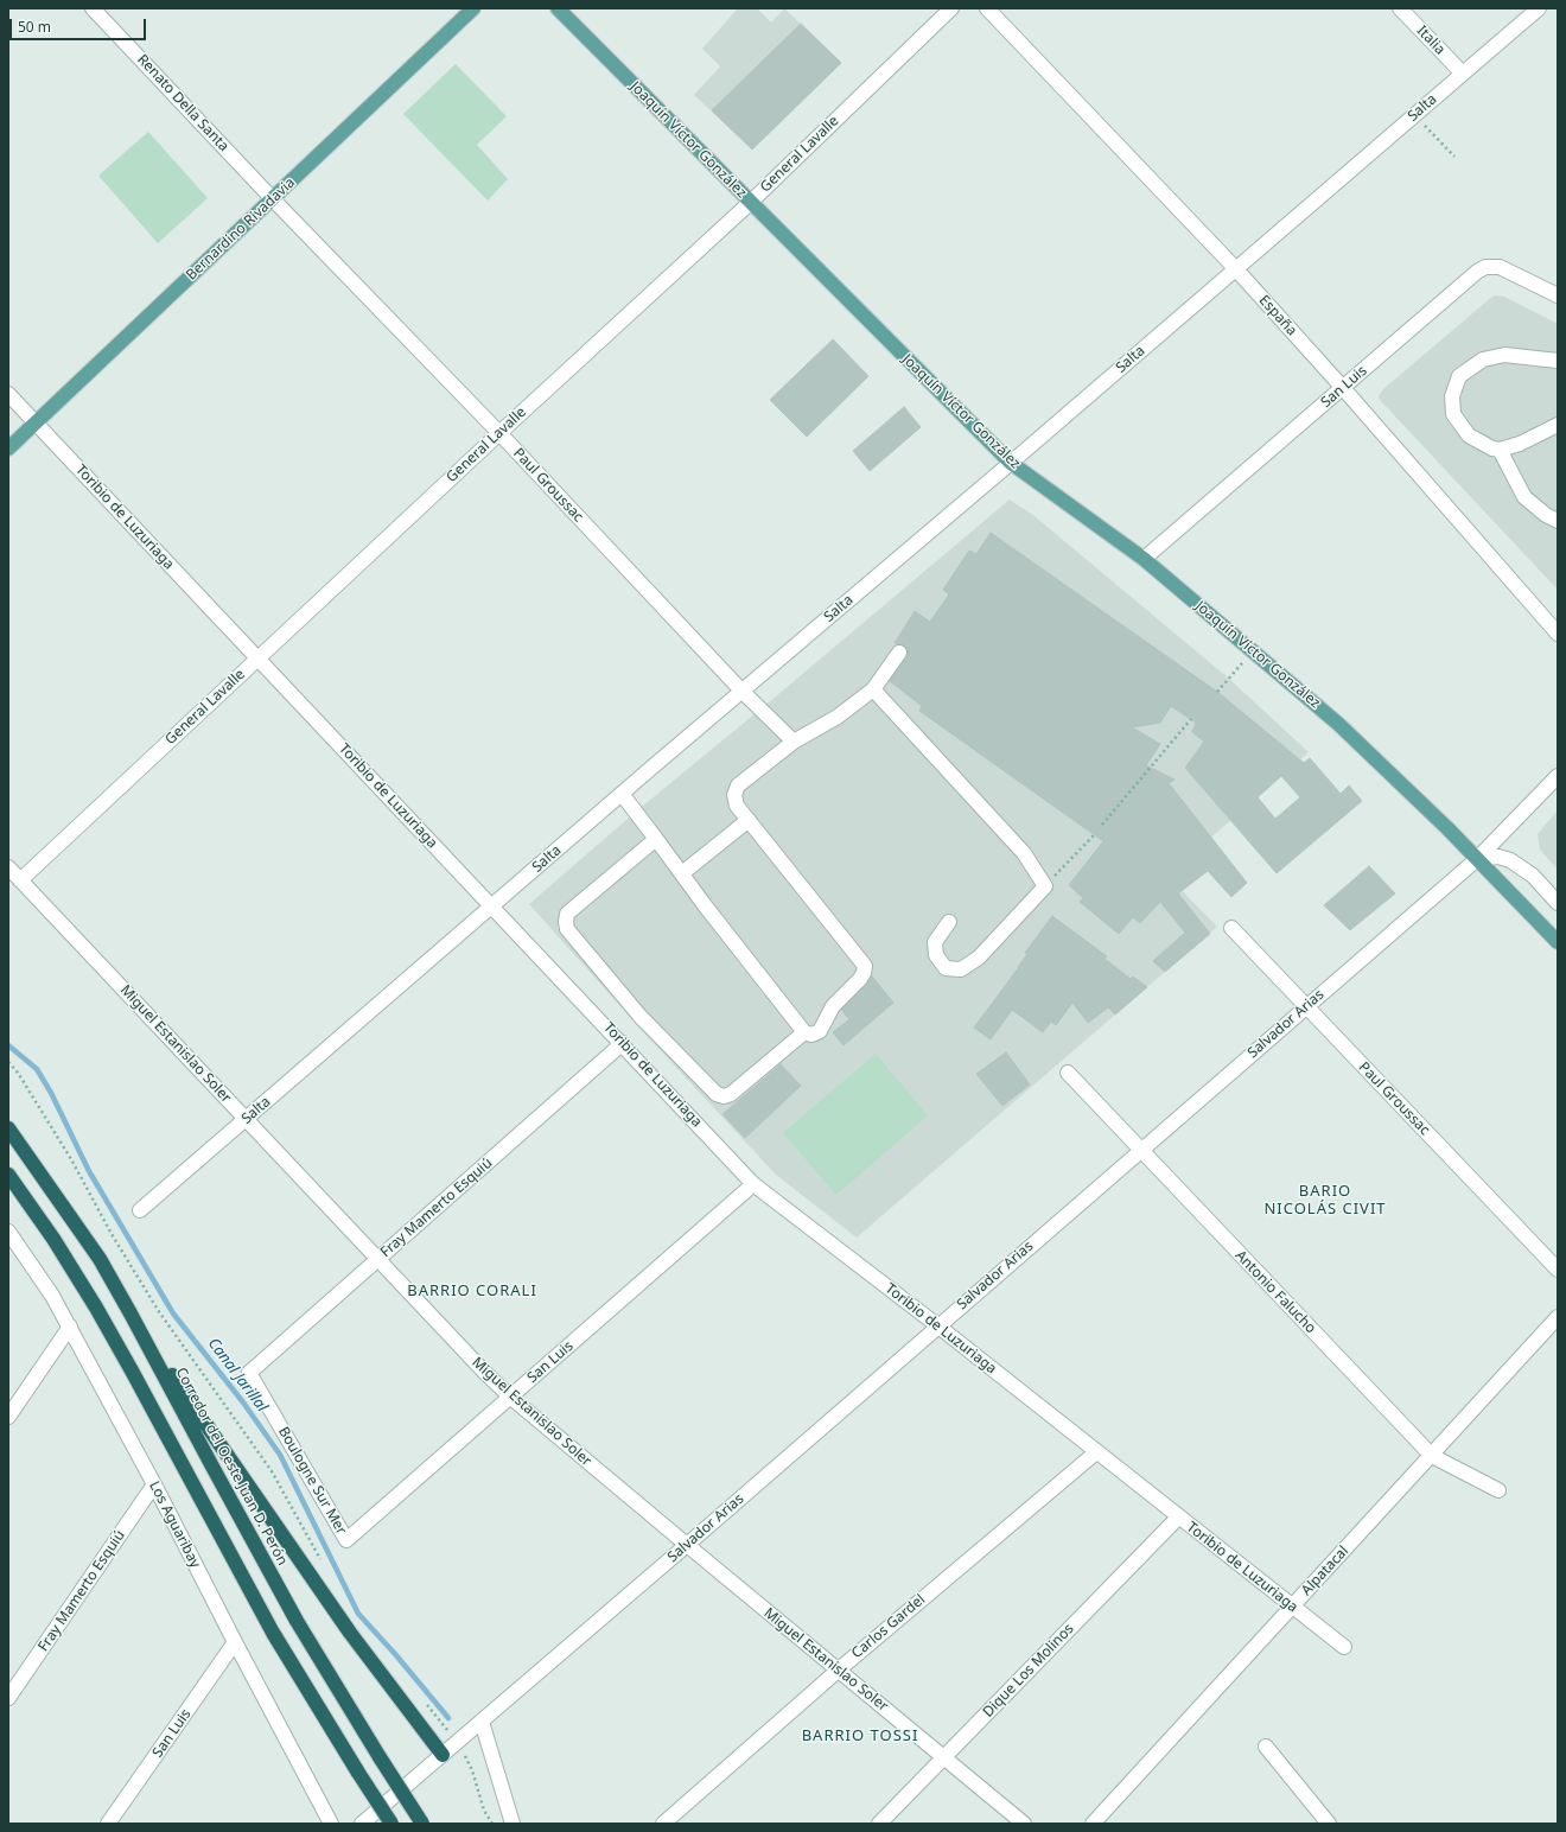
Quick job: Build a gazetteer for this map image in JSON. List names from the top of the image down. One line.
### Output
{"streets":{"highway":["Corredor del Oeste Juan D. Perón"],"main road":["Joaquín Víctor González","Bernardino Rivadavia"],"street":["Italia","Renato Della Santa","Salta","General Lavalle","España","San Luis","Paul Groussac","Toribio de Luzuriaga","Salvador Arias","Miguel Estanislao Soler","Fray Mamerto Esquiú","Antonio Falucho","Boulogne Sur Mer","Los Aguaribay","Alpatacal","Carlos Gardel","Dique Los Molinos"]},"crossings":[["Italia","Salta"],["Renato Della Santa","Bernardino Rivadavia"],["Renato Della Santa","Paul Groussac"],["Salta","Joaquín Víctor González"],["Salta","España"],["Salta","Paul Groussac"],["Salta","Toribio de Luzuriaga"],["Salta","Miguel Estanislao Soler"],["Joaquín Víctor González","General Lavalle"],["Joaquín Víctor González","San Luis"],["Joaquín Víctor González","Salvador Arias"],["General Lavalle","Paul Groussac"],["General Lavalle","Toribio de Luzuriaga"],["General Lavalle","Miguel Estanislao Soler"],["Bernardino Rivadavia","Paul Groussac"],["Bernardino Rivadavia","Toribio de Luzuriaga"],["España","San Luis"],["San Luis","Toribio de Luzuriaga"],["San Luis","Miguel Estanislao Soler"],["San Luis","Boulogne Sur Mer"],["San Luis","Los Aguaribay"],["Paul Groussac","Salvador Arias"],["Toribio de Luzuriaga","Salvador Arias"],["Toribio de Luzuriaga","Fray Mamerto Esquiú"],["Toribio de Luzuriaga","Alpatacal"],["Toribio de Luzuriaga","Carlos Gardel"],["Toribio de Luzuriaga","Dique Los Molinos"],["Salvador Arias","Miguel Estanislao Soler"],["Salvador Arias","Antonio Falucho"],["Miguel Estanislao Soler","Fray Mamerto Esquiú"],["Miguel Estanislao Soler","Carlos Gardel"],["Miguel Estanislao Soler","Dique Los Molinos"],["Fray Mamerto Esquiú","Boulogne Sur Mer"],["Fray Mamerto Esquiú","Los Aguaribay"],["Antonio Falucho","Alpatacal"]],"districts":["BARIO NICOLÁS CIVIT","BARRIO CORALI","BARRIO TOSSI"],"water":["Canal Jarillal"],"scale_bar":"50 m"}
